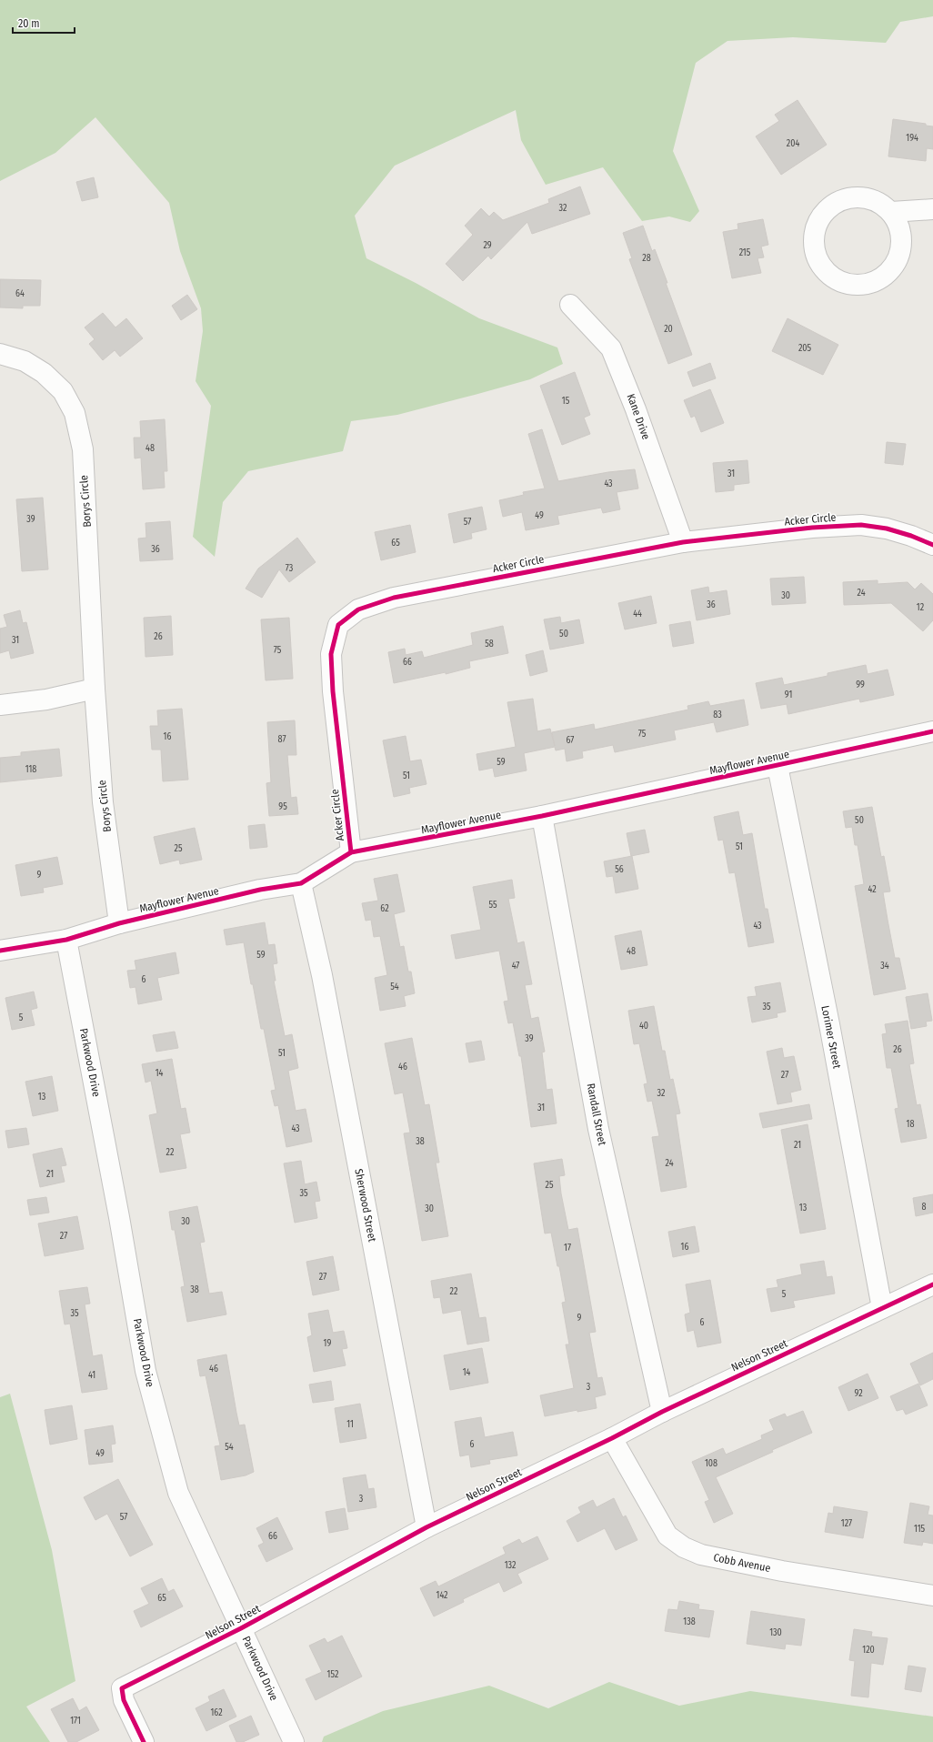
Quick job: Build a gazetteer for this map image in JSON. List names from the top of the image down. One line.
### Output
{"streets":{"street":["Kane Drive","Borys Circle","Acker Circle","Mayflower Avenue","Lorimer Street","Parkwood Drive","Randall Street","Sherwood Street","Nelson Street","Cobb Avenue"]},"crossings":[["Kane Drive","Acker Circle"],["Borys Circle","Mayflower Avenue"],["Acker Circle","Mayflower Avenue"],["Mayflower Avenue","Lorimer Street"],["Mayflower Avenue","Parkwood Drive"],["Mayflower Avenue","Randall Street"],["Mayflower Avenue","Sherwood Street"],["Lorimer Street","Nelson Street"],["Parkwood Drive","Nelson Street"],["Randall Street","Nelson Street"],["Sherwood Street","Nelson Street"],["Nelson Street","Cobb Avenue"]],"house_numbers":["194","204","32","29","215","28","64","20","205","15","48","31","43","49","39","57","65","36","73","24","30","36","12","44","50","26","31","58","75","66","99","91","83","75","16","87","67","59","118","51","95","50","51","25","56","9","42","55","62","43","48","59","47","34","6","54","35","5","40","39","26","51","46","14","27","32","13","31","18","43","38","21","22","24","21","25","35","8","13","30","30","27","16","17","27","38","22","5","35","9","6","19","46","14","41","3","92","11","6","54","49","108","3","57","127","115","66","132","142","65","138","130","120","152","162","171"],"scale_bar":"20 m"}
